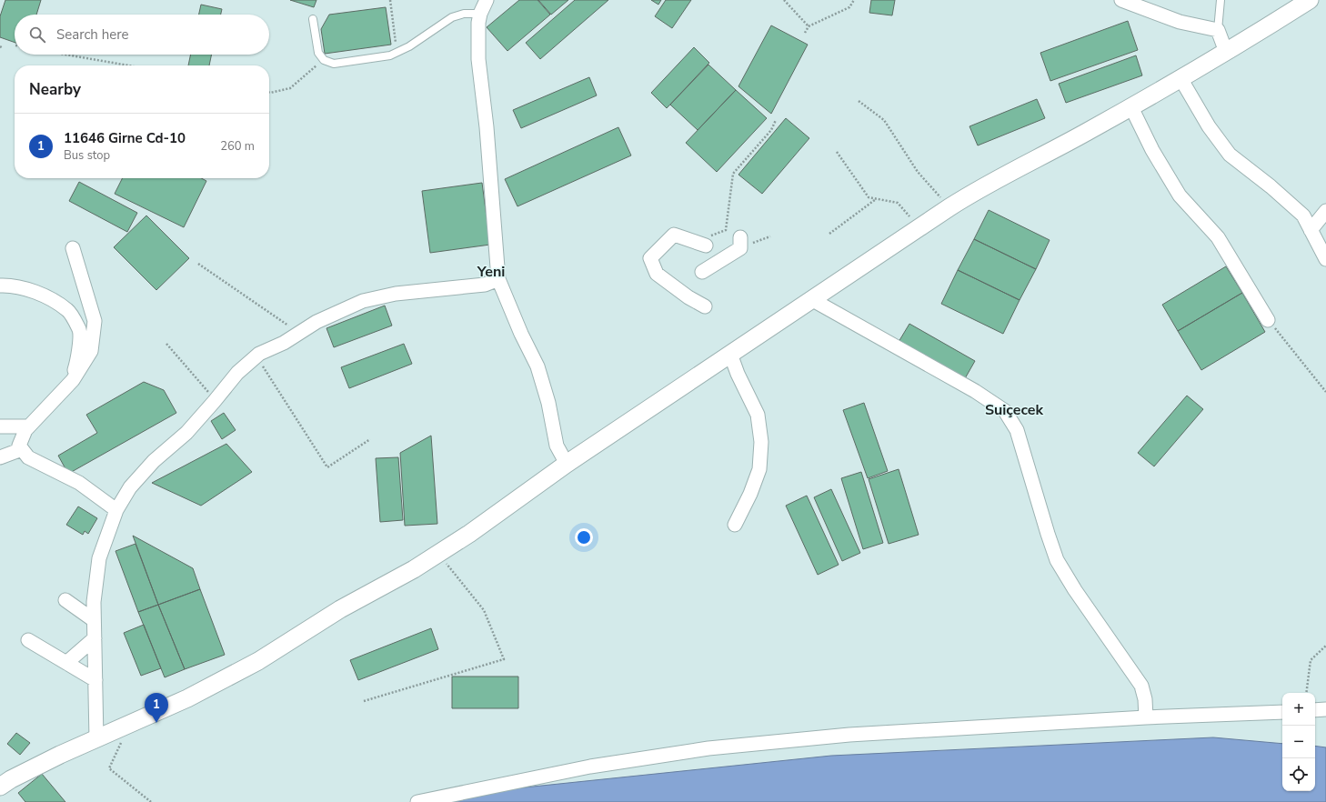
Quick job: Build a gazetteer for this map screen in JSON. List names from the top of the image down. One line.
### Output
{"districts":["Yeni","Suiçecek"],"page":{"search":"Search here","heading":"Nearby","list":[{"mark":"1","name":"11646 Girne Cd-10","note":"Bus stop","value":"260 m"}],"map_buttons":["+","−"],"pins":"1"}}
